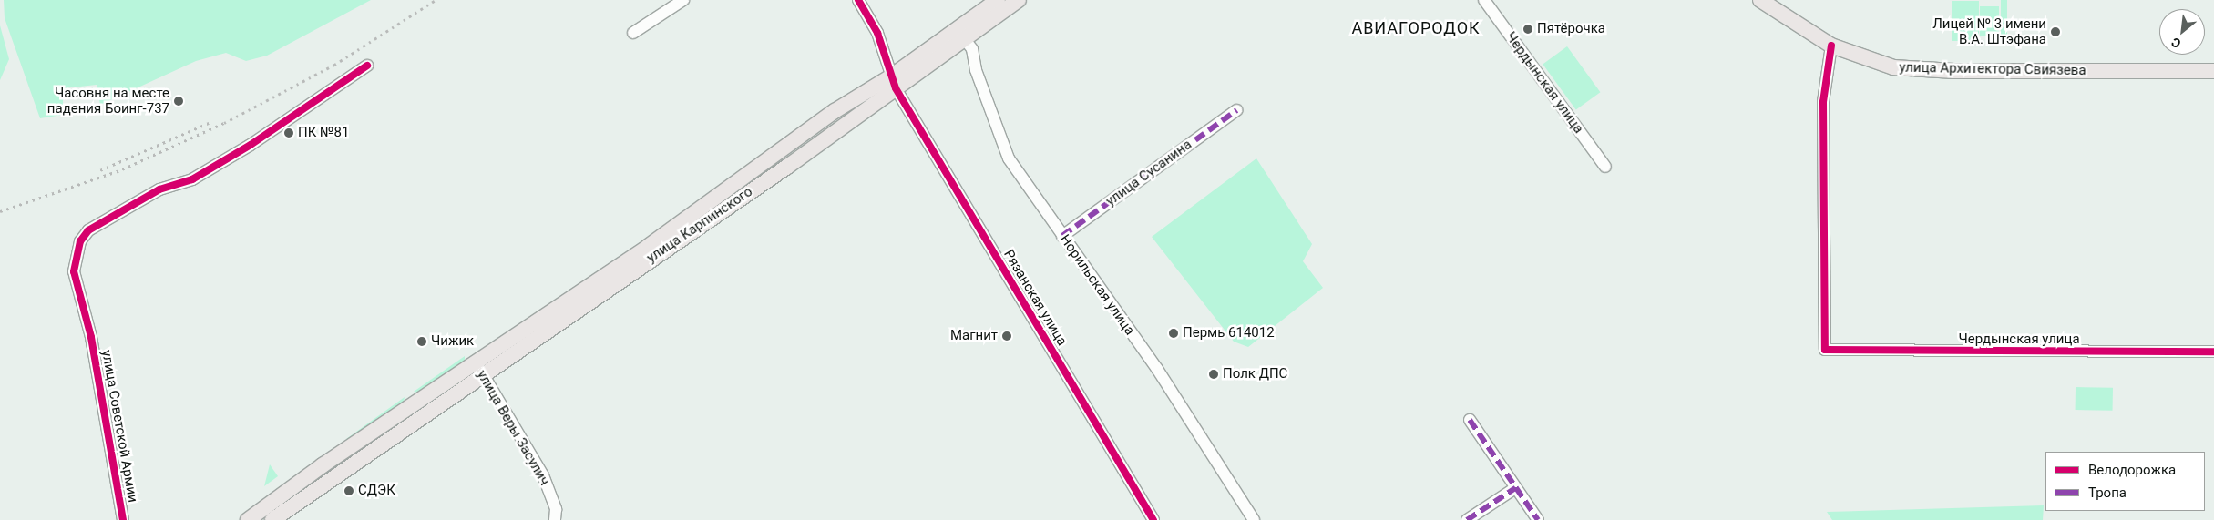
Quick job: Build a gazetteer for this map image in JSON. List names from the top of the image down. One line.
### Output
{"streets":{"main road":["улица Архитектора Свиязева","улица Карпинского"],"street":["Чердынская улица","улица Сусанина","Норильская улица","Рязанская улица","улица Советской Армии","улица Веры Засулич"]},"crossings":[["улица Архитектора Свиязева","Чердынская улица"],["улица Сусанина","Норильская улица"],["улица Карпинского","Норильская улица"],["улица Карпинского","Рязанская улица"],["улица Карпинского","улица Веры Засулич"]],"districts":["АВИАГОРОДОК"],"places":["Пятёрочка","Лицей № 3 имени В.А. Штэфана","Часовня на месте падения Боинг-737","ПК №81","Пермь 614012","Магнит","Чижик","Полк ДПС","СДЭК"],"legend":["Велодорожка","Тропа"],"north":"bottom left"}
